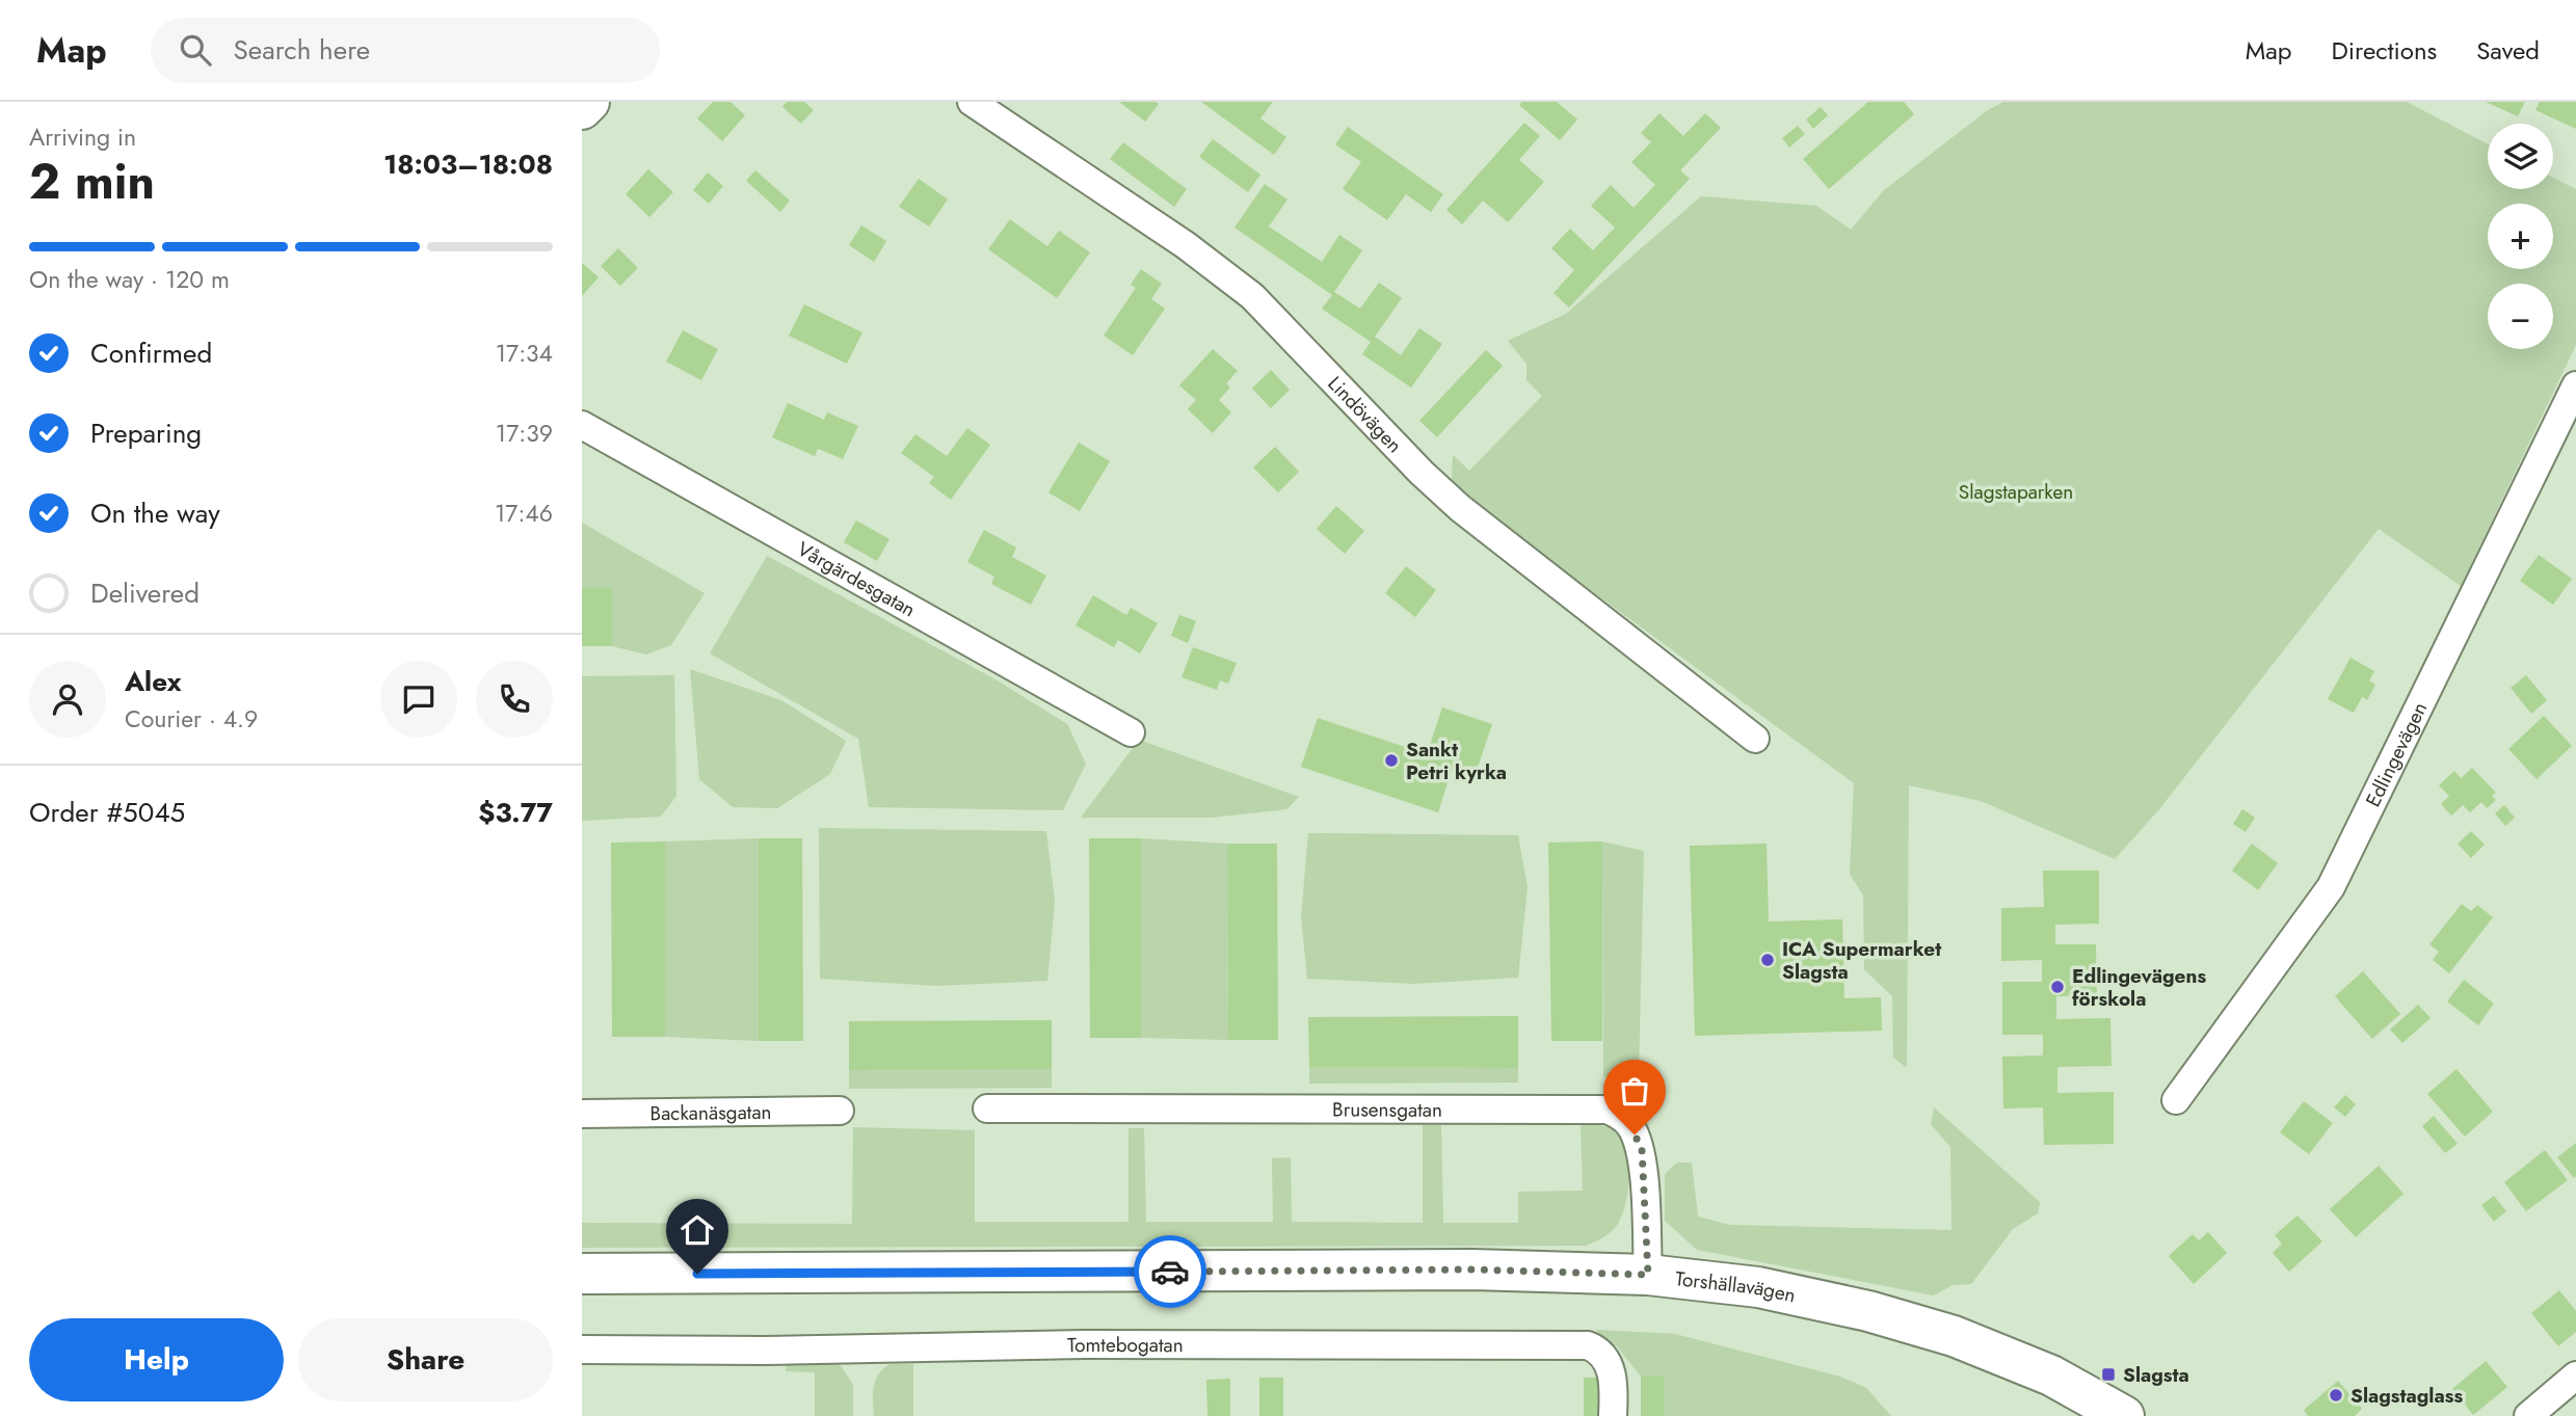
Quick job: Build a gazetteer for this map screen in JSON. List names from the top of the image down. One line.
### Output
{"streets":{"main road":["Torshällavägen"],"street":["Lindövägen","Vårgärdesgatan","Edlingevägen","Brusensgatan","Backanäsgatan","Tomtebogatan"]},"crossings":[["Brusensgatan","Torshällavägen"]],"parks":["Slagstaparken"],"places":{"other":["Sankt Petri kyrka","ICA Supermarket Slagsta","Edlingevägens förskola","Slagstaglass"],"transit":["Slagsta"]},"page":{"header":"Map","search":"Search here","nav":["Map","Directions","Saved"],"heading":["2 min","Arriving in","18:03–18:08"],"panel":["Alex","Courier · 4.9","Order #5045","$3.77"],"map_buttons":["+","−"],"bar":"On the way · 120 m","list":[["Confirmed","17:34"],["Preparing","17:39"],["On the way","17:46"],"Delivered"],"buttons":["Help","Share"]}}
